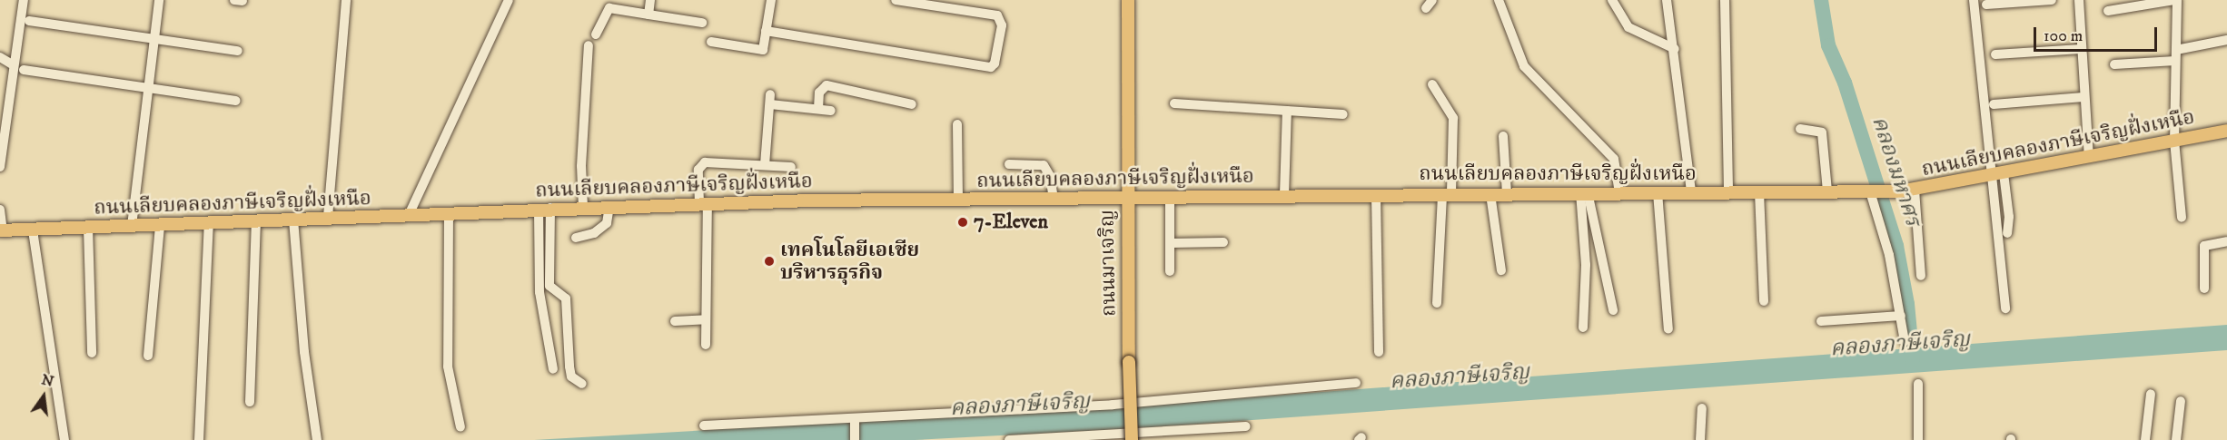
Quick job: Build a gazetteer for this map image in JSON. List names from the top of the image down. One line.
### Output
{"streets":{"main road":["ถนนเลียบคลองภาษีเจริญฝั่งเหนือ","ถนนมาเจริญ"]},"crossings":[["ถนนเลียบคลองภาษีเจริญฝั่งเหนือ","ถนนมาเจริญ"]],"water":["คลองมหาศร","คลองภาษีเจริญ"],"places":["7-Eleven","เทคโนโลยีเอเชีย บริหารธุรกิจ"],"scale_bar":"100 m","north":"top"}
